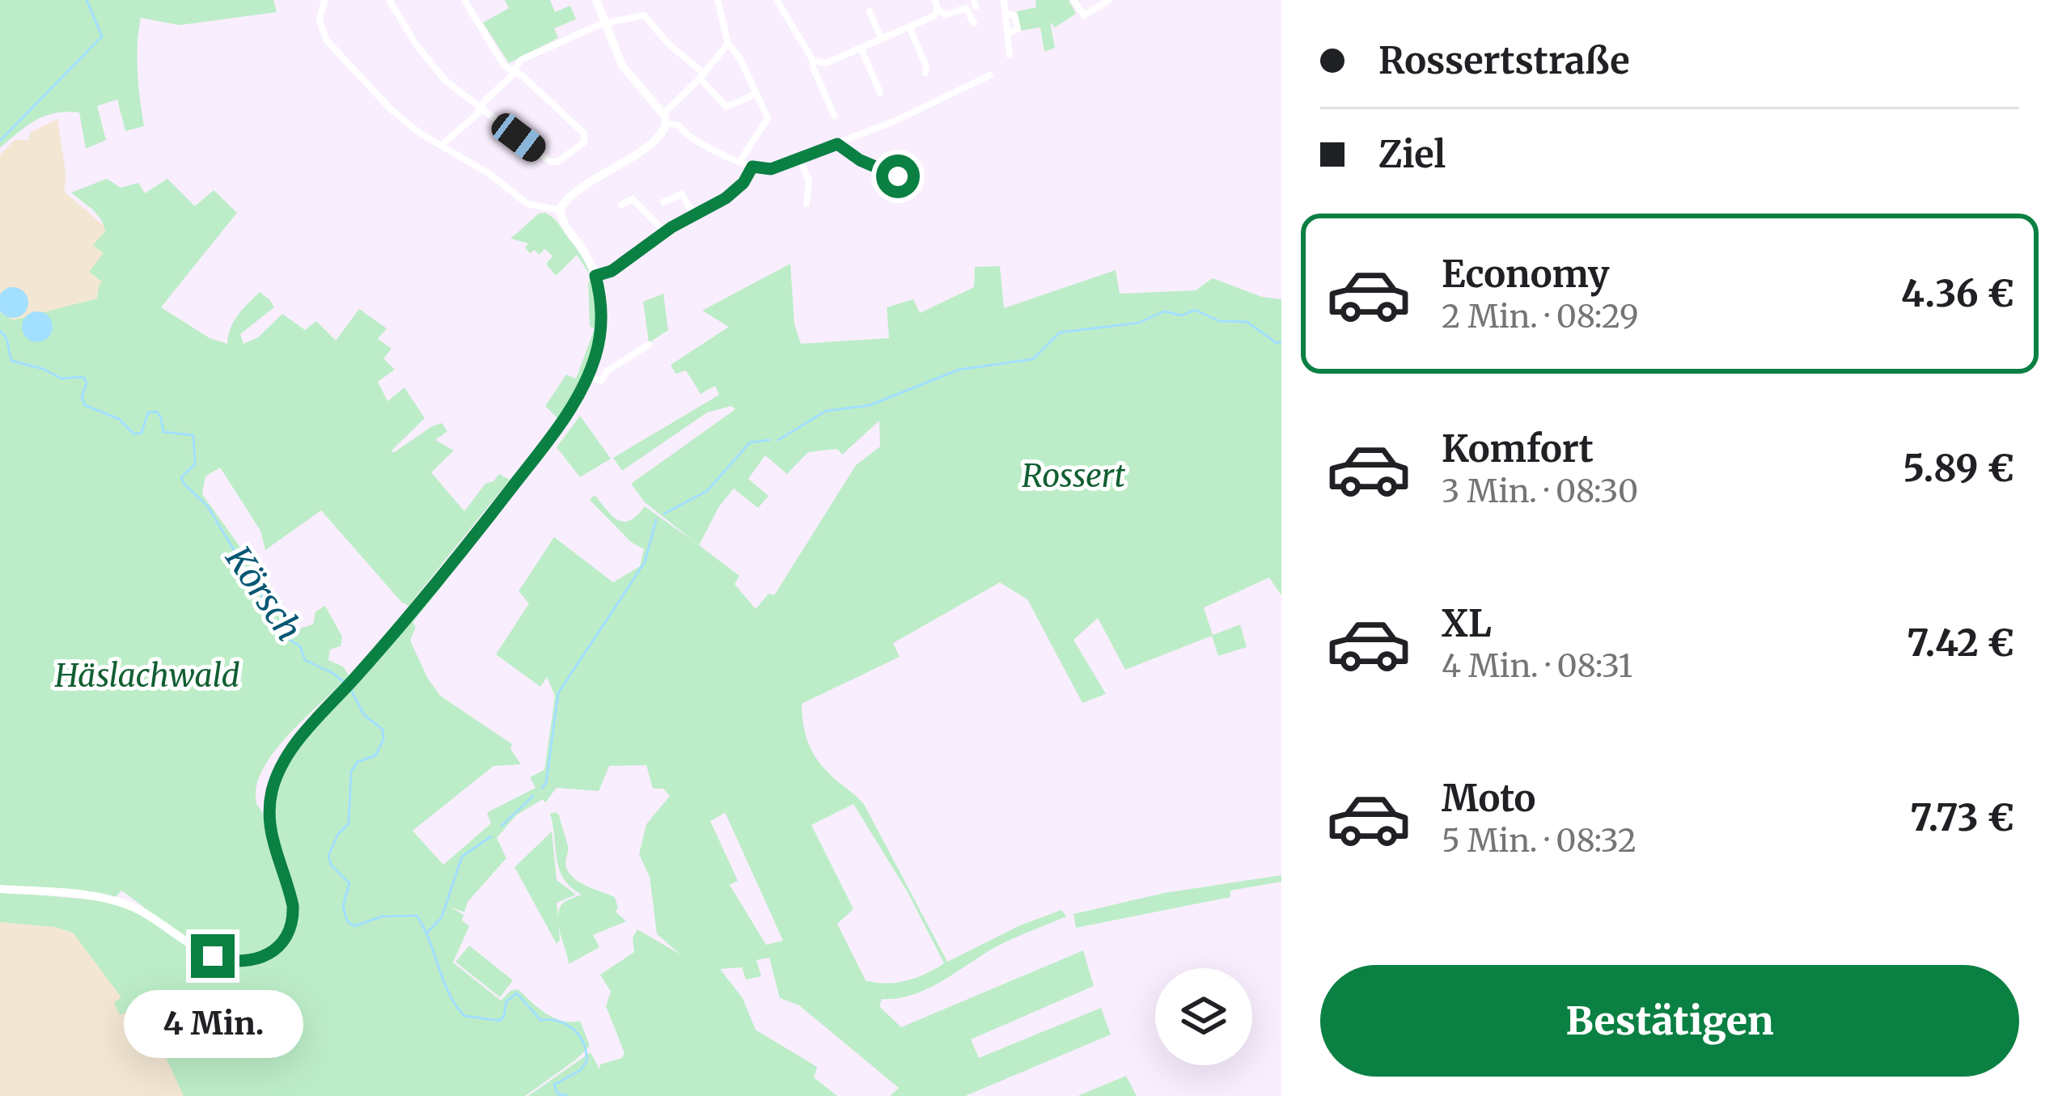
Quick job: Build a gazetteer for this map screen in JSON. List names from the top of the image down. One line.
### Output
{"water":["Körsch"],"parks":["Rossert","Häslachwald"],"page":{"banner":["Rossertstraße","Ziel"],"list":[{"name":"Economy","note":"2 Min. · 08:29","value":"4.36 €"},{"name":"Komfort","note":"3 Min. · 08:30","value":"5.89 €"},{"name":"XL","note":"4 Min. · 08:31","value":"7.42 €"},{"name":"Moto","note":"5 Min. · 08:32","value":"7.73 €"}],"buttons":"Bestätigen","bubble":"4 Min."}}
